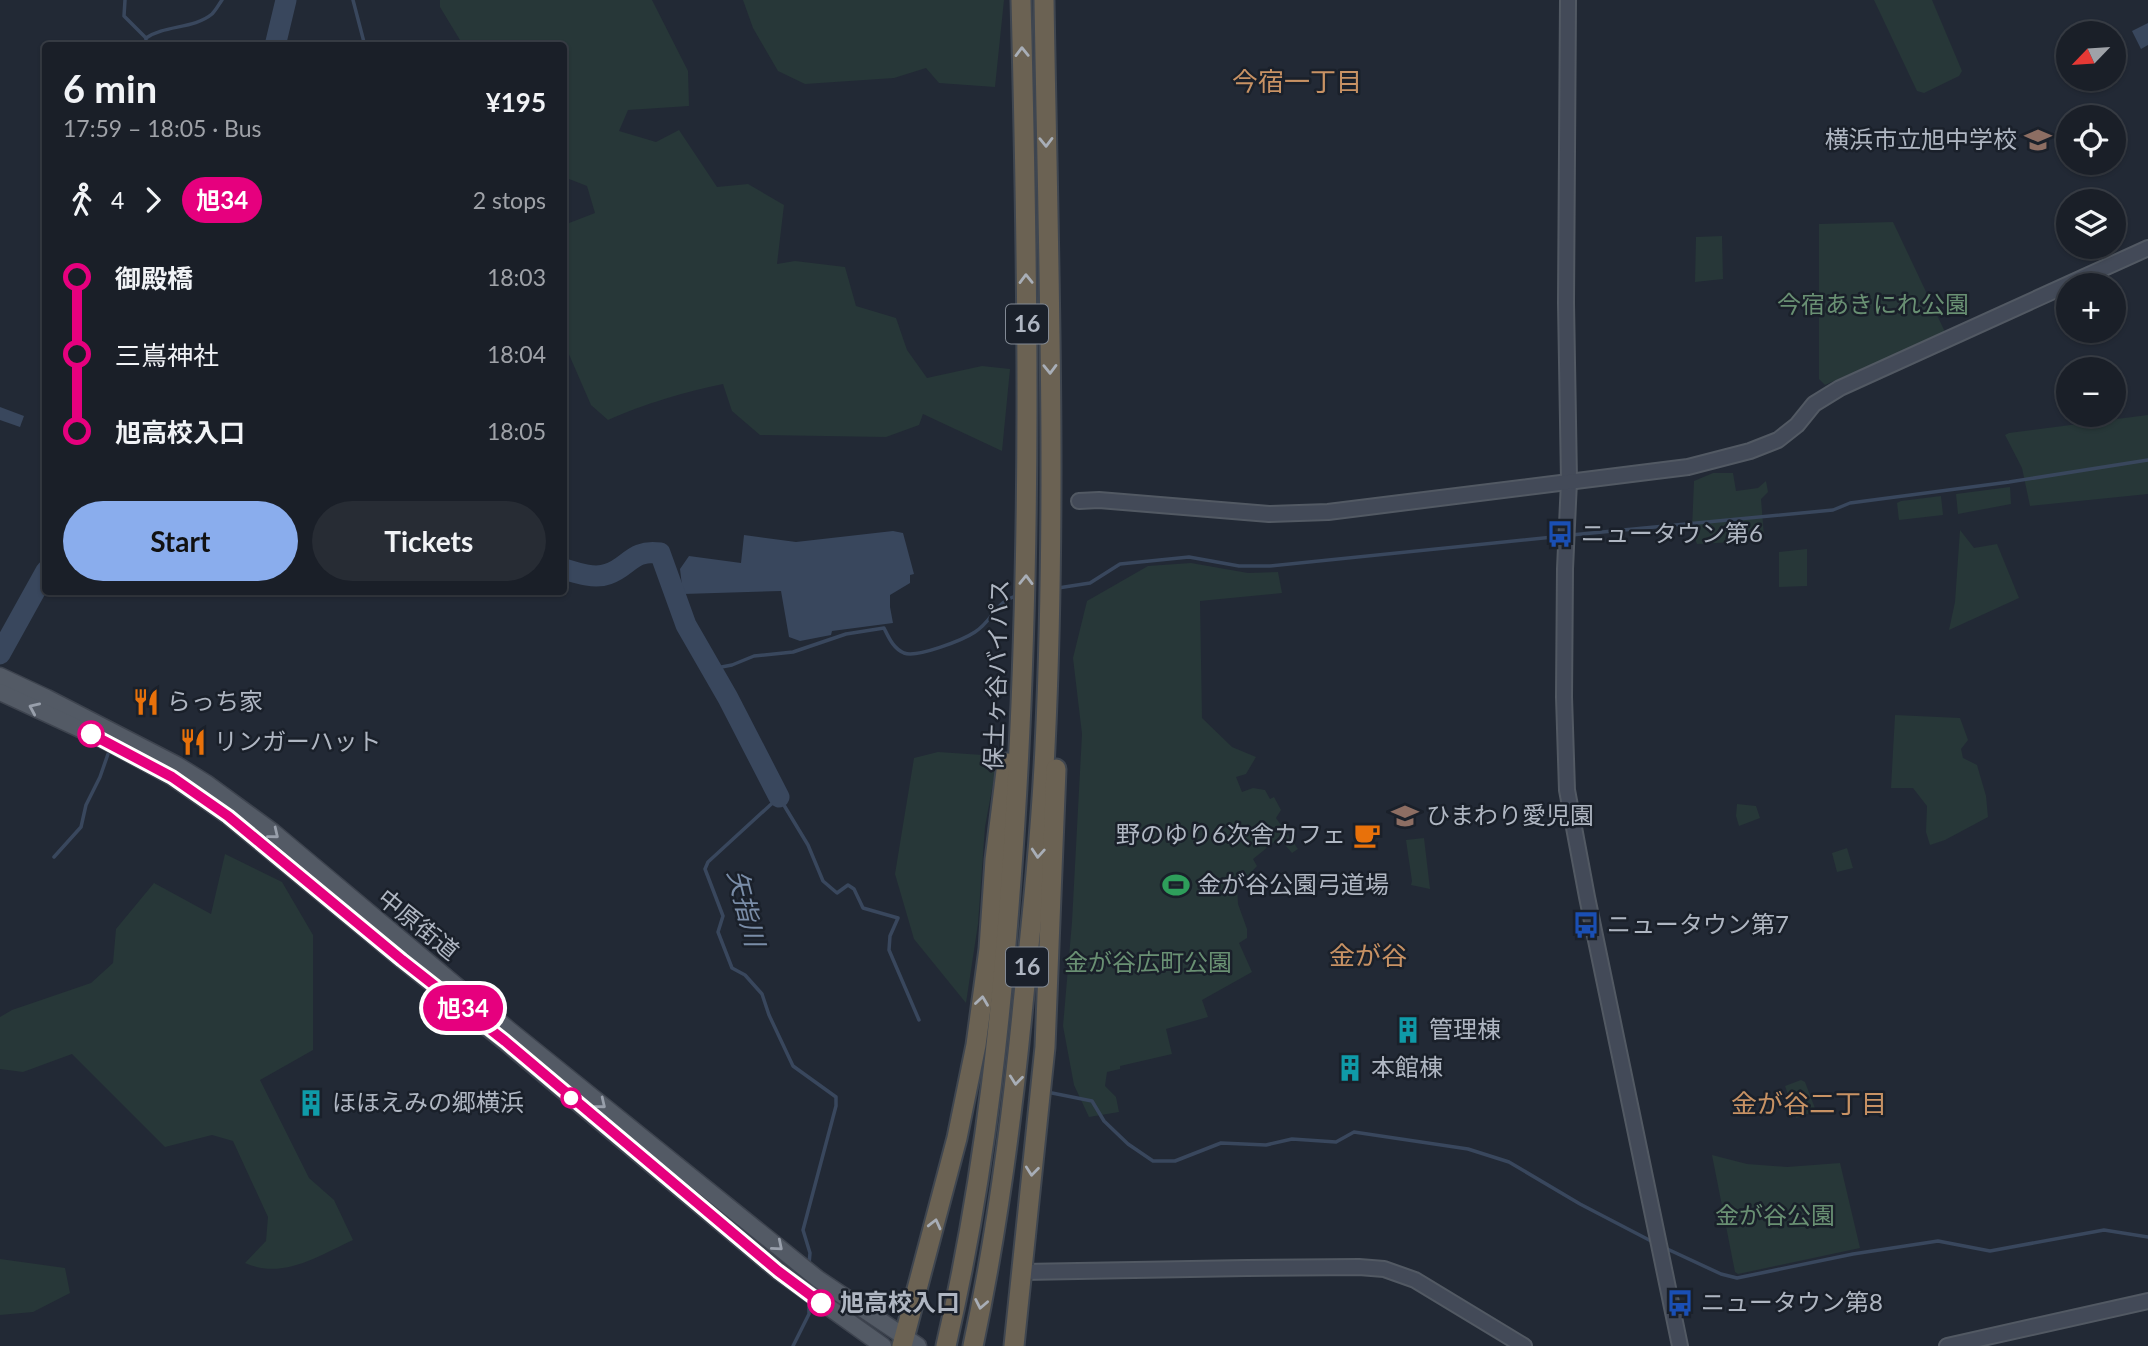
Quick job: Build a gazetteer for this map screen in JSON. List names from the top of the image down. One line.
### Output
{"streets":{"highway":["16","保土ヶ谷バイパス"],"main road":["中原街道"]},"districts":["今宿一丁目","金が谷","金が谷二丁目"],"water":["矢指川"],"parks":["今宿あきにれ公園","金が谷広町公園","金が谷公園"],"places":{"school or university":["横浜市立旭中学校","ひまわり愛児園"],"bus stop":["ニュータウン第6","ニュータウン第7","ニュータウン第8"],"restaurant":["らっち家","リンガーハット"],"cafe":["野のゆり6次舎カフェ"],"sports":["金が谷公園弓道場"],"building":["管理棟","本館棟","ほほえみの郷横浜"],"other":["旭高校入口"]},"lines":["bus line 旭34"],"north":"bottom left","page":{"on_map":"旭34","map_buttons":["+","−"],"heading":["6 min","17:59 – 18:05 · Bus","¥195"],"legs":["4","旭34","2 stops"],"list":[{"name":"御殿橋","value":"18:03"},{"name":"三嶌神社","value":"18:04"},{"name":"旭高校入口","value":"18:05"}],"buttons":["Start","Tickets"]}}
